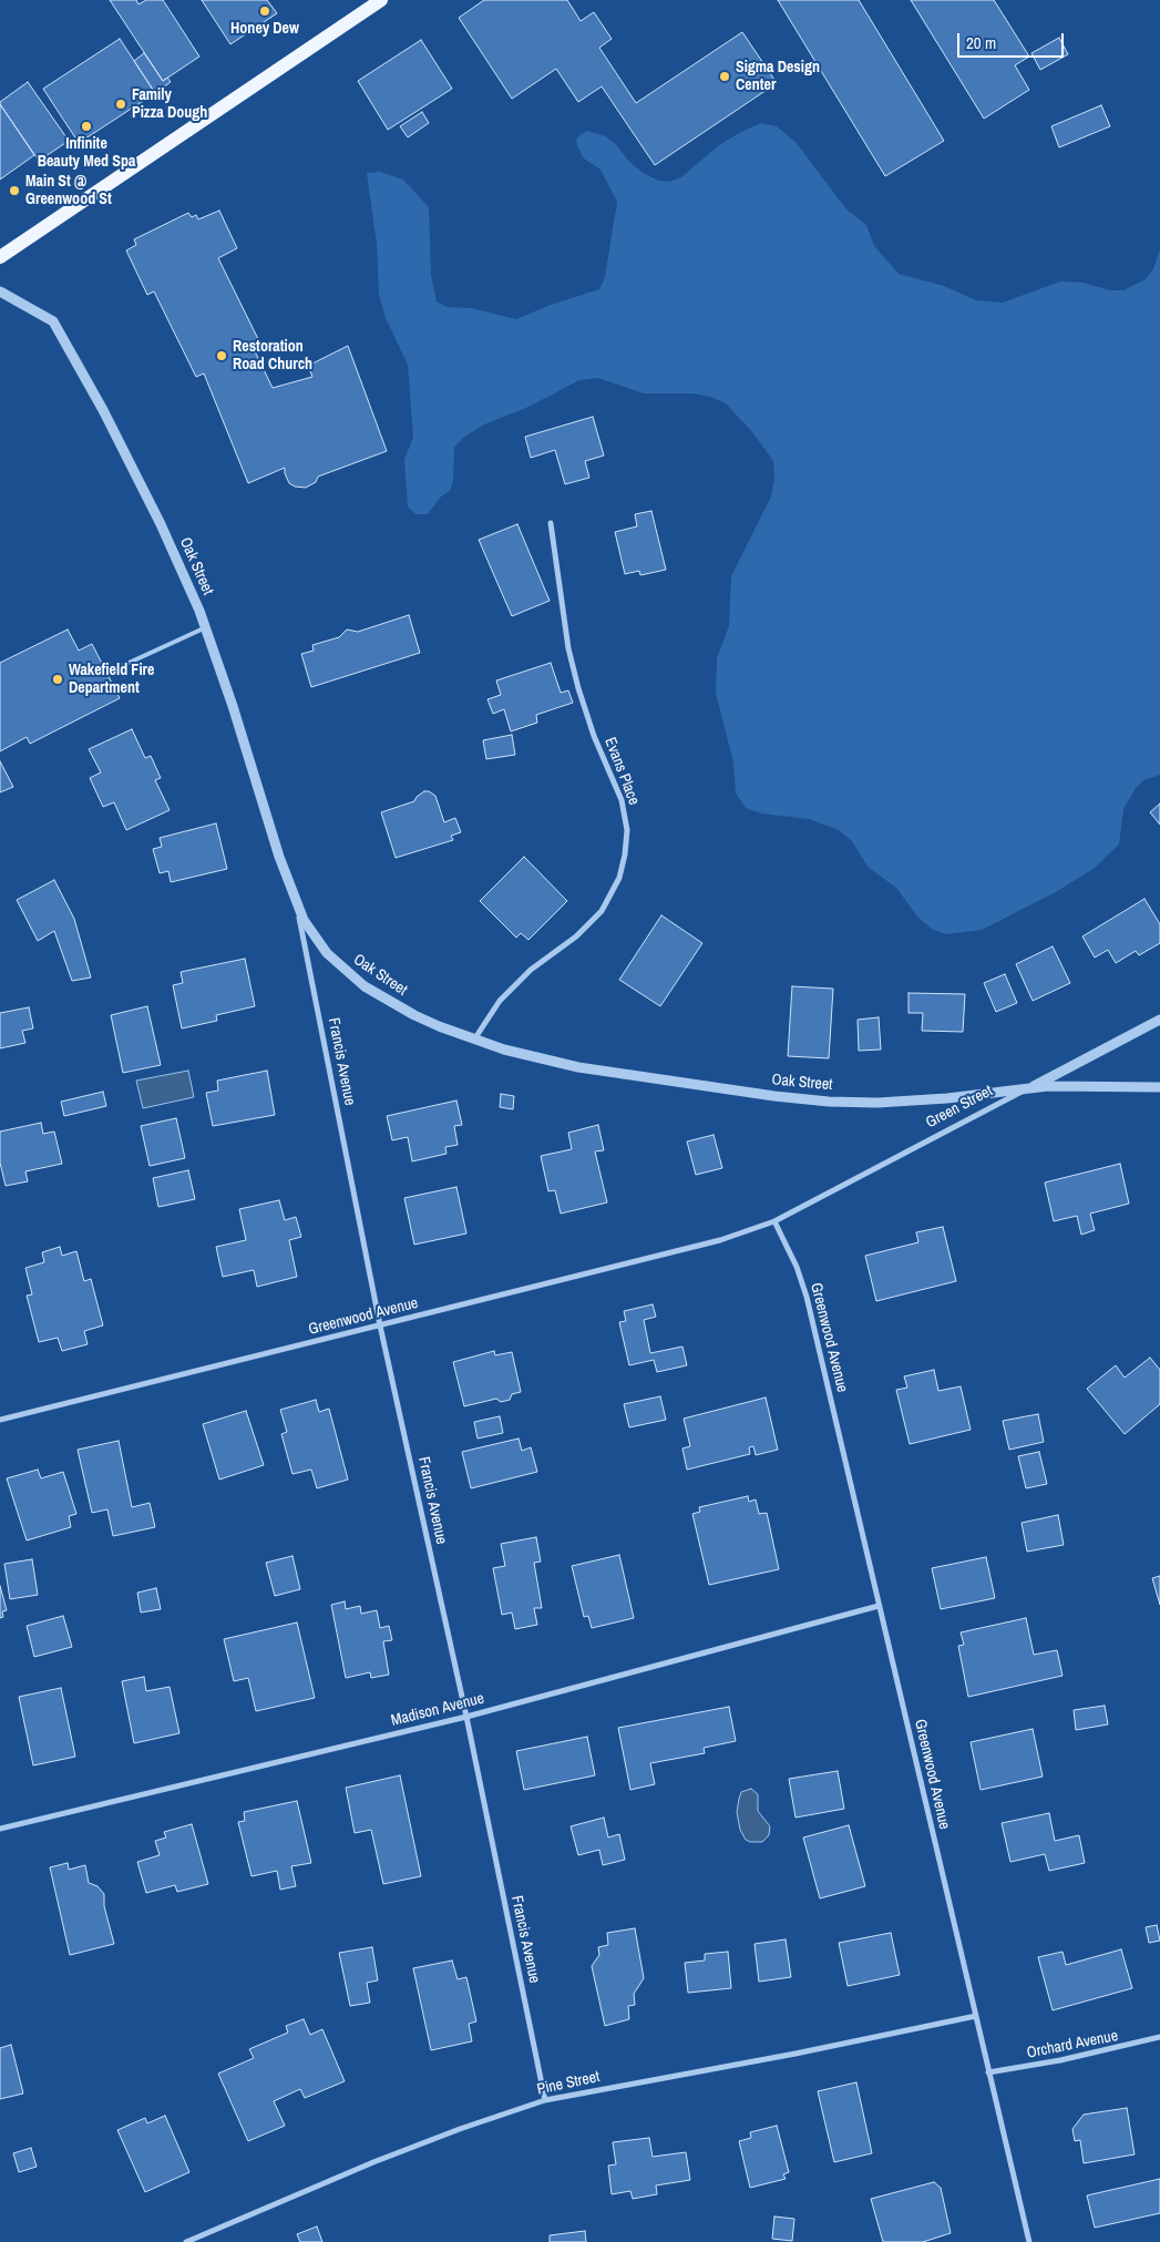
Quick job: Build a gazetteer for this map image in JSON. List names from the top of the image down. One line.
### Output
{"streets":{"street":["Oak Street","Evans Place","Francis Avenue","Green Street","Greenwood Avenue","Madison Avenue","Orchard Avenue","Pine Street"]},"crossings":[["Oak Street","Evans Place"],["Oak Street","Francis Avenue"],["Oak Street","Green Street"],["Francis Avenue","Greenwood Avenue"],["Francis Avenue","Madison Avenue"],["Francis Avenue","Pine Street"],["Green Street","Greenwood Avenue"],["Greenwood Avenue","Madison Avenue"],["Greenwood Avenue","Orchard Avenue"],["Greenwood Avenue","Pine Street"]],"places":["Honey Dew","Sigma Design Center","Family Pizza Dough","Infinite Beauty Med Spa","Main St @ Greenwood St","Restoration Road Church","Wakefield Fire Department"],"scale_bar":"20 m"}
